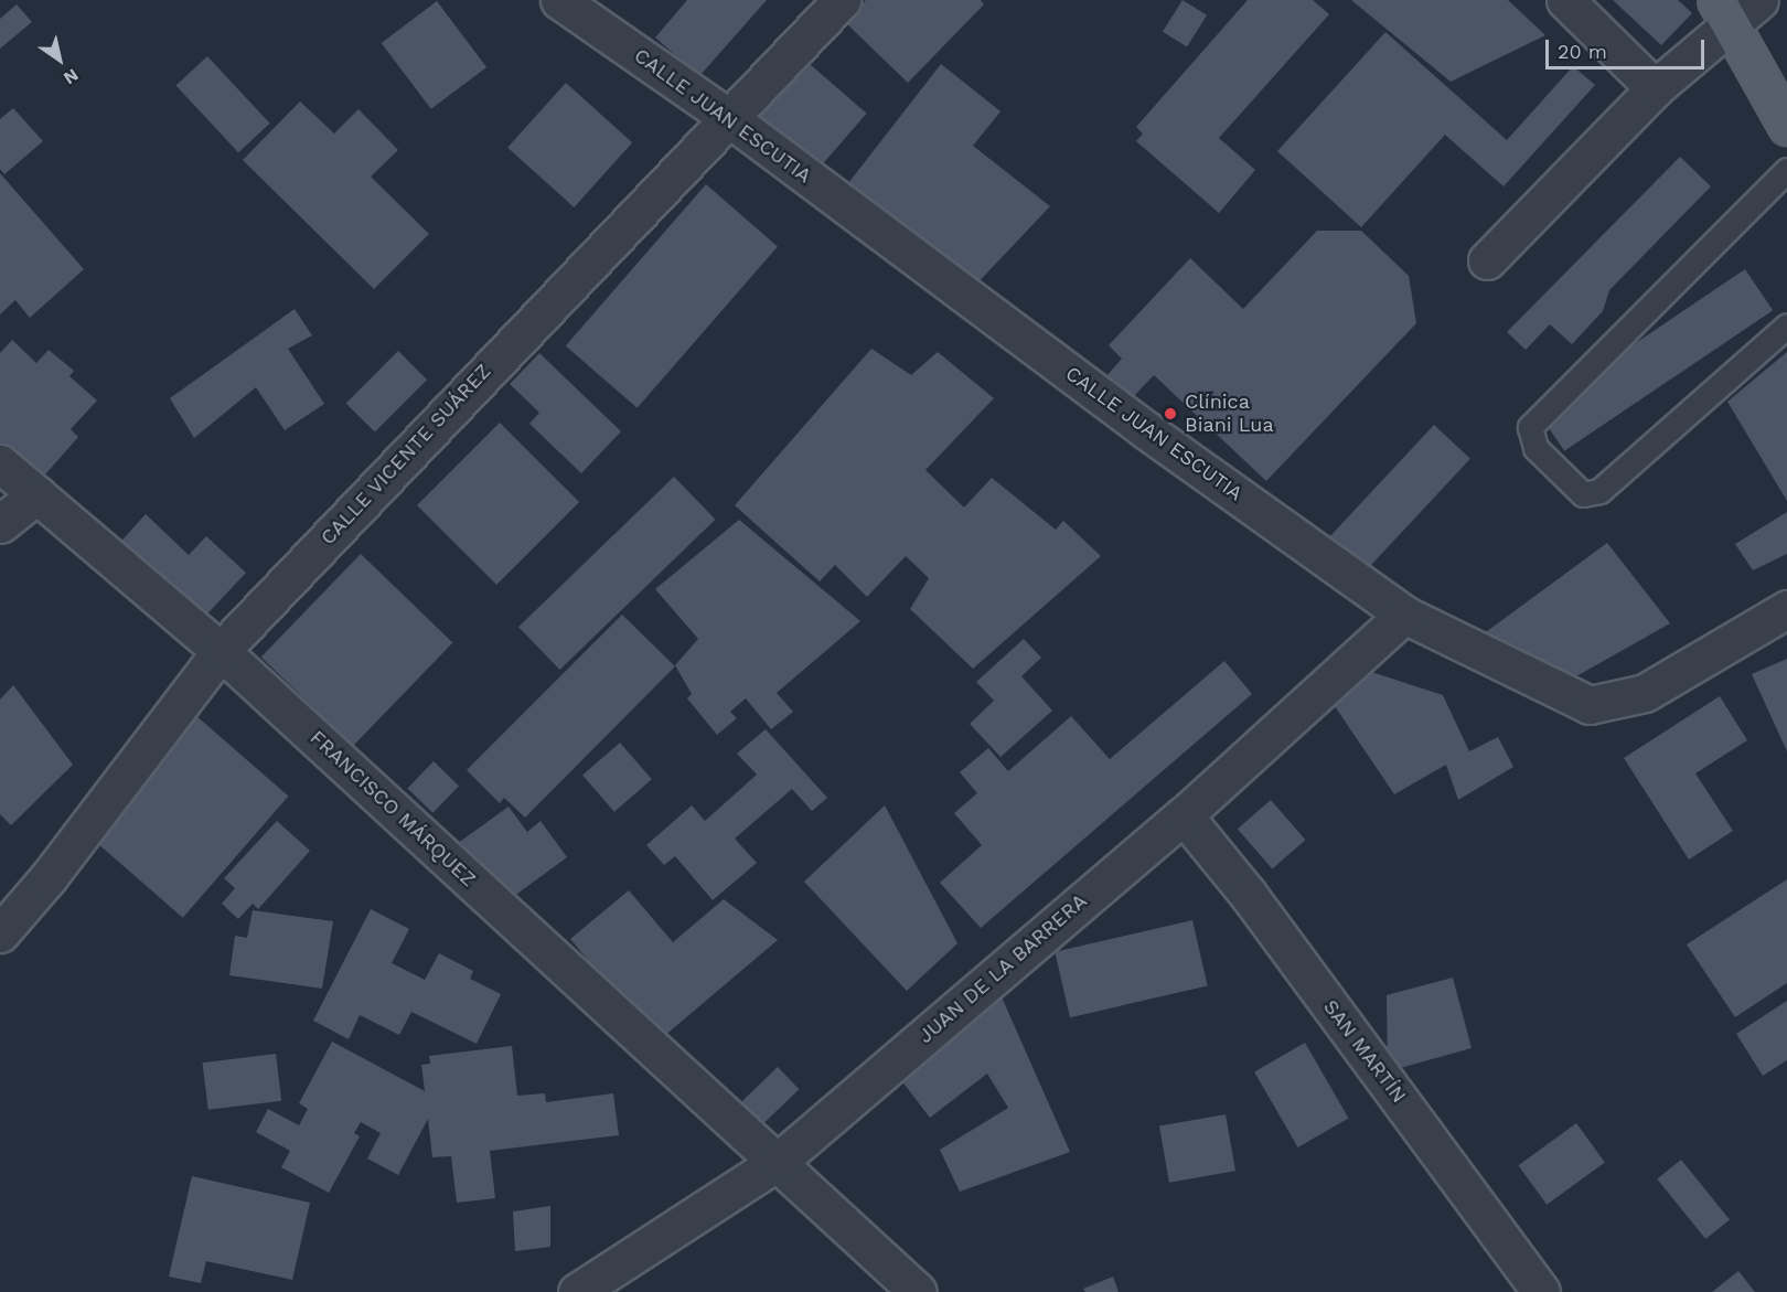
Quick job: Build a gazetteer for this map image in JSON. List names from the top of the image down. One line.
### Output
{"streets":{"street":["CALLE JUAN ESCUTIA","CALLE VICENTE SUÁREZ","FRANCISCO MÁRQUEZ","JUAN DE LA BARRERA","SAN MARTÍN"]},"crossings":[["CALLE JUAN ESCUTIA","CALLE VICENTE SUÁREZ"],["CALLE JUAN ESCUTIA","JUAN DE LA BARRERA"],["CALLE VICENTE SUÁREZ","FRANCISCO MÁRQUEZ"],["FRANCISCO MÁRQUEZ","JUAN DE LA BARRERA"],["JUAN DE LA BARRERA","SAN MARTÍN"]],"places":["Clínica Biani Lua"],"scale_bar":"20 m","north":"bottom right"}
